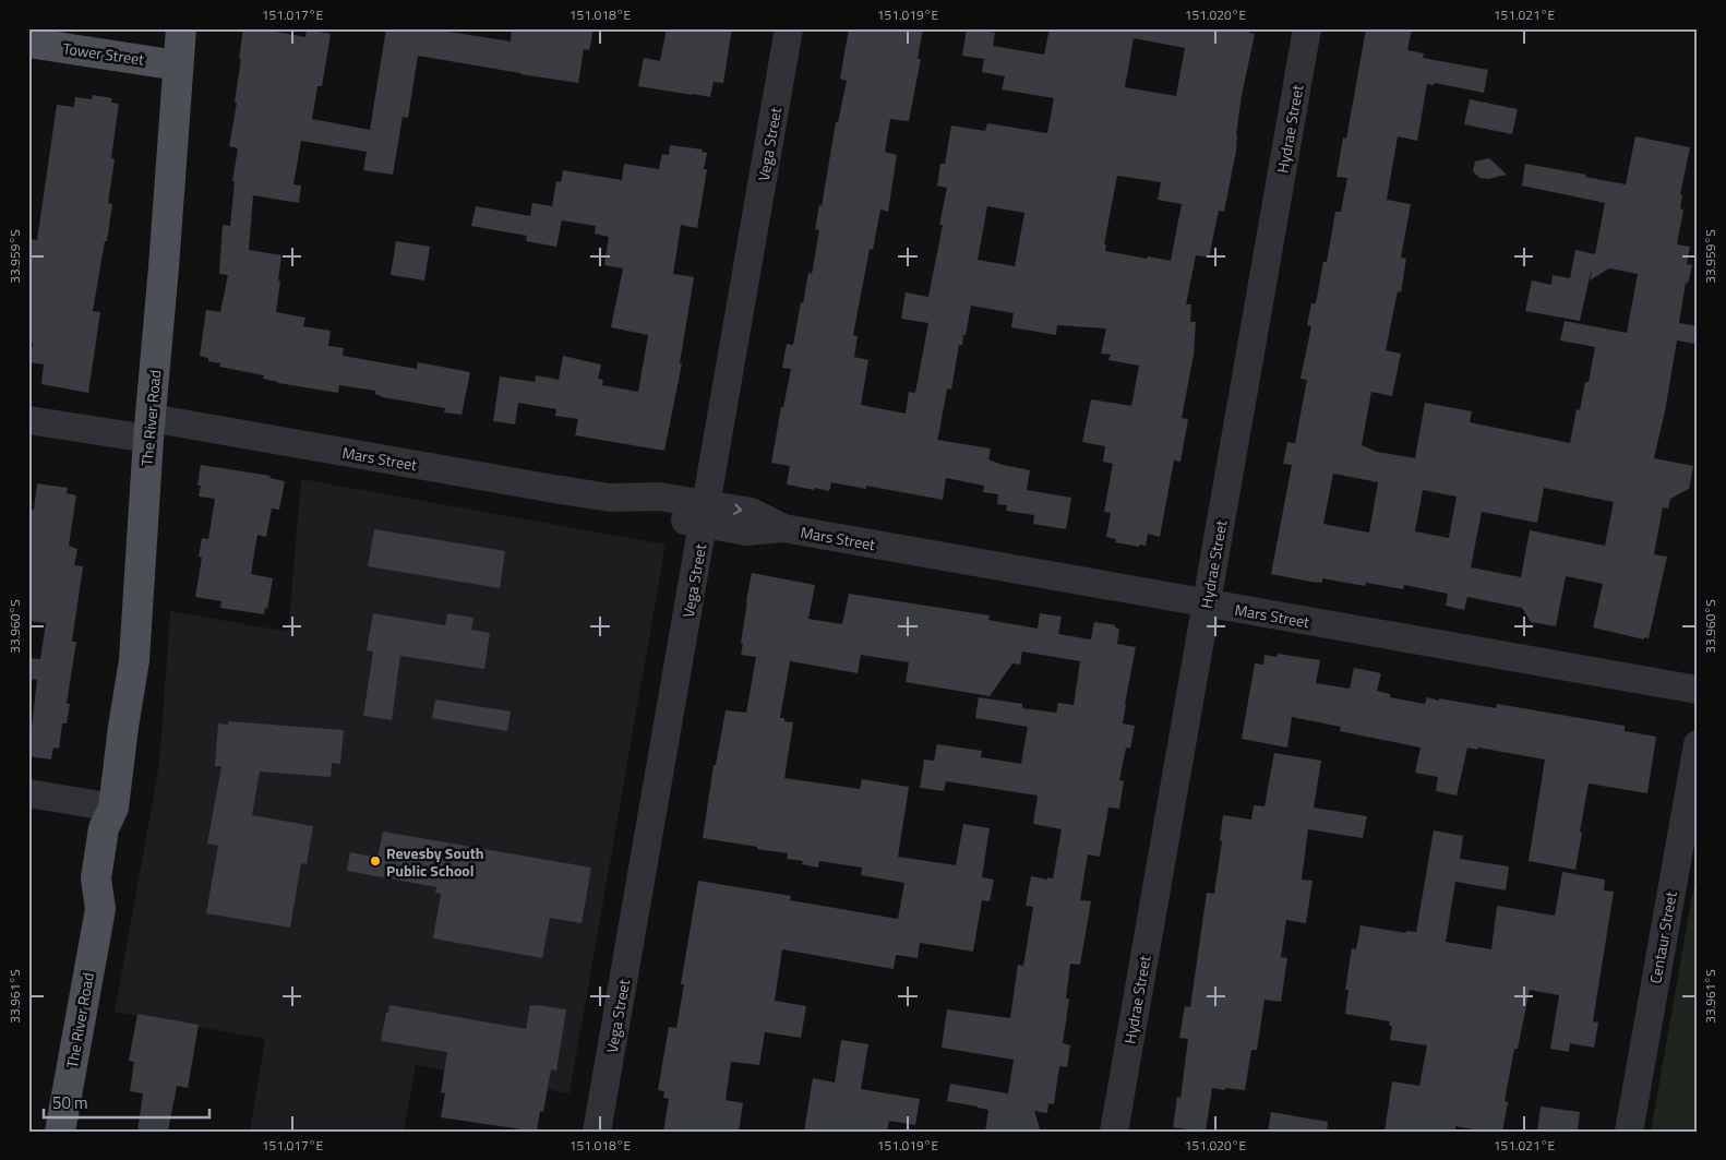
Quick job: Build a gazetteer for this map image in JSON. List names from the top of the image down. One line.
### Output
{"streets":{"main road":["Tower Street","The River Road"],"street":["Hydrae Street","Vega Street","Mars Street","Centaur Street"]},"crossings":[["Tower Street","The River Road"],["Hydrae Street","Mars Street"],["Vega Street","Mars Street"],["The River Road","Mars Street"]],"places":["Revesby South Public School"],"scale_bar":"50 m","coordinates":["151.017°E","151.018°E","151.019°E","151.020°E","151.021°E","33.959°S","33.960°S","33.961°S"]}
